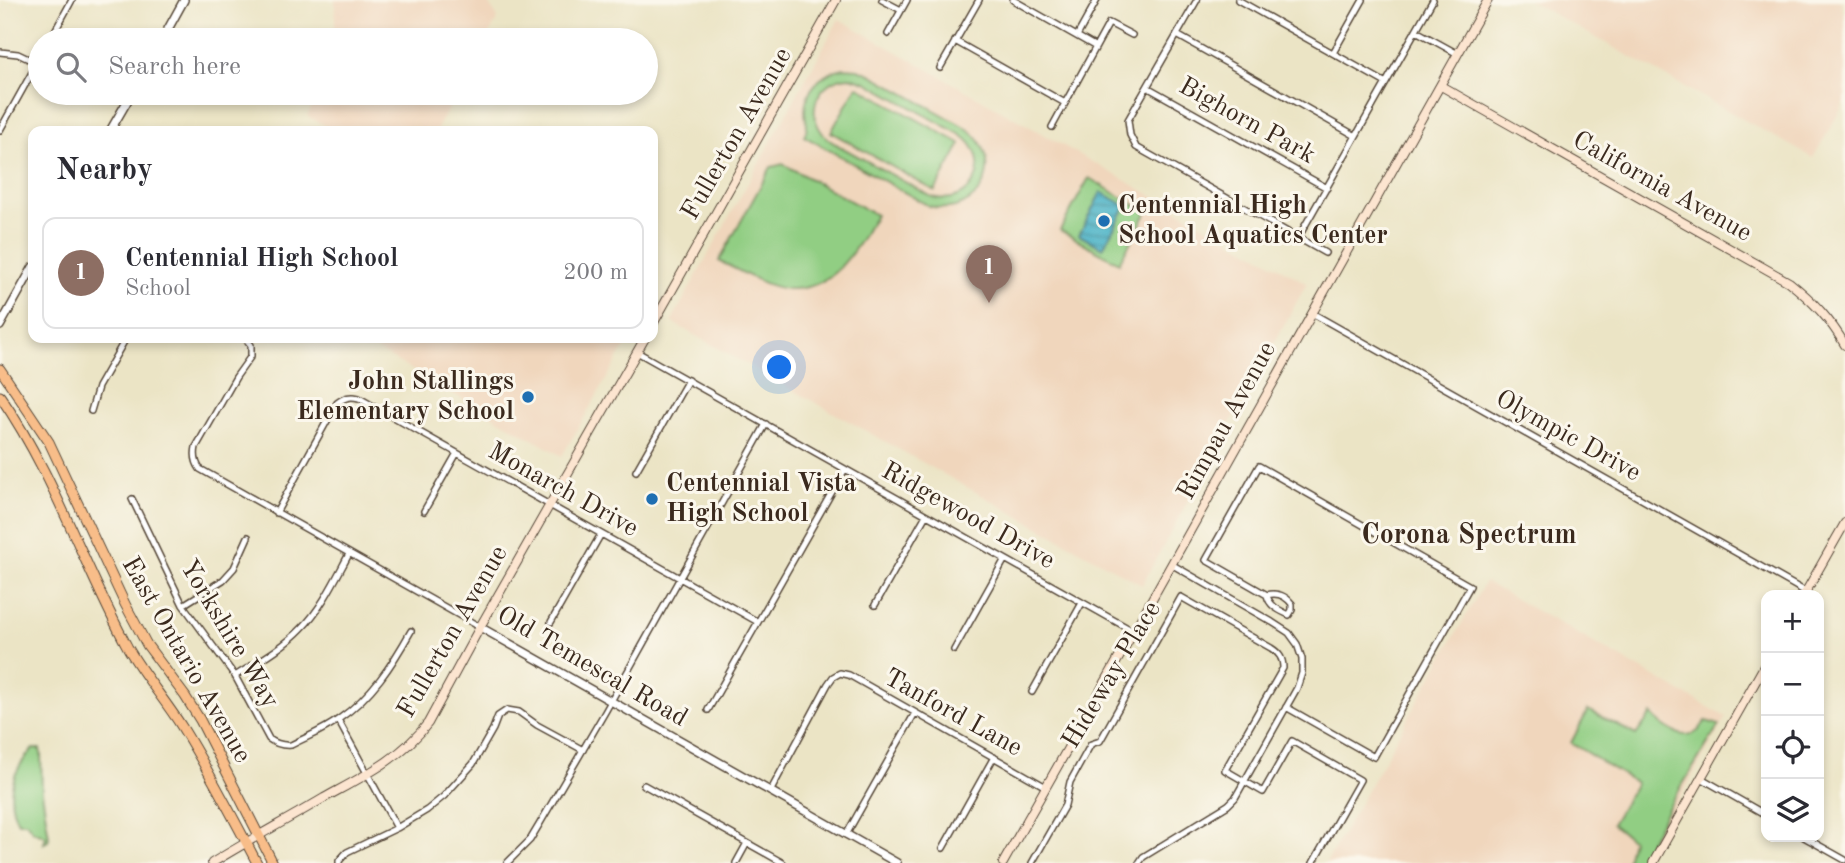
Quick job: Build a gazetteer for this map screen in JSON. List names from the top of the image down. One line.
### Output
{"streets":{"main road":["Fullerton Avenue","California Avenue","Rimpau Avenue","East Ontario Avenue"],"street":["Bighorn Park","Olympic Drive","Monarch Drive","Ridgewood Drive","Yorkshire Way","Old Temescal Road","Hideway Place","Tanford Lane"]},"crossings":[["Fullerton Avenue","Monarch Drive"],["Fullerton Avenue","Ridgewood Drive"],["Fullerton Avenue","East Ontario Avenue"],["Fullerton Avenue","Old Temescal Road"],["California Avenue","Rimpau Avenue"],["Rimpau Avenue","Olympic Drive"],["Rimpau Avenue","Ridgewood Drive"],["Rimpau Avenue","Tanford Lane"],["Monarch Drive","Old Temescal Road"],["Old Temescal Road","Tanford Lane"]],"districts":["Corona Spectrum"],"places":["Centennial High School Aquatics Center","John Stallings Elementary School","Centennial Vista High School"],"page":{"search":"Search here","heading":"Nearby","list":[{"mark":"1","name":"Centennial High School","note":"School","value":"200 m"}],"pins":"1","map_buttons":["+","−"]}}
